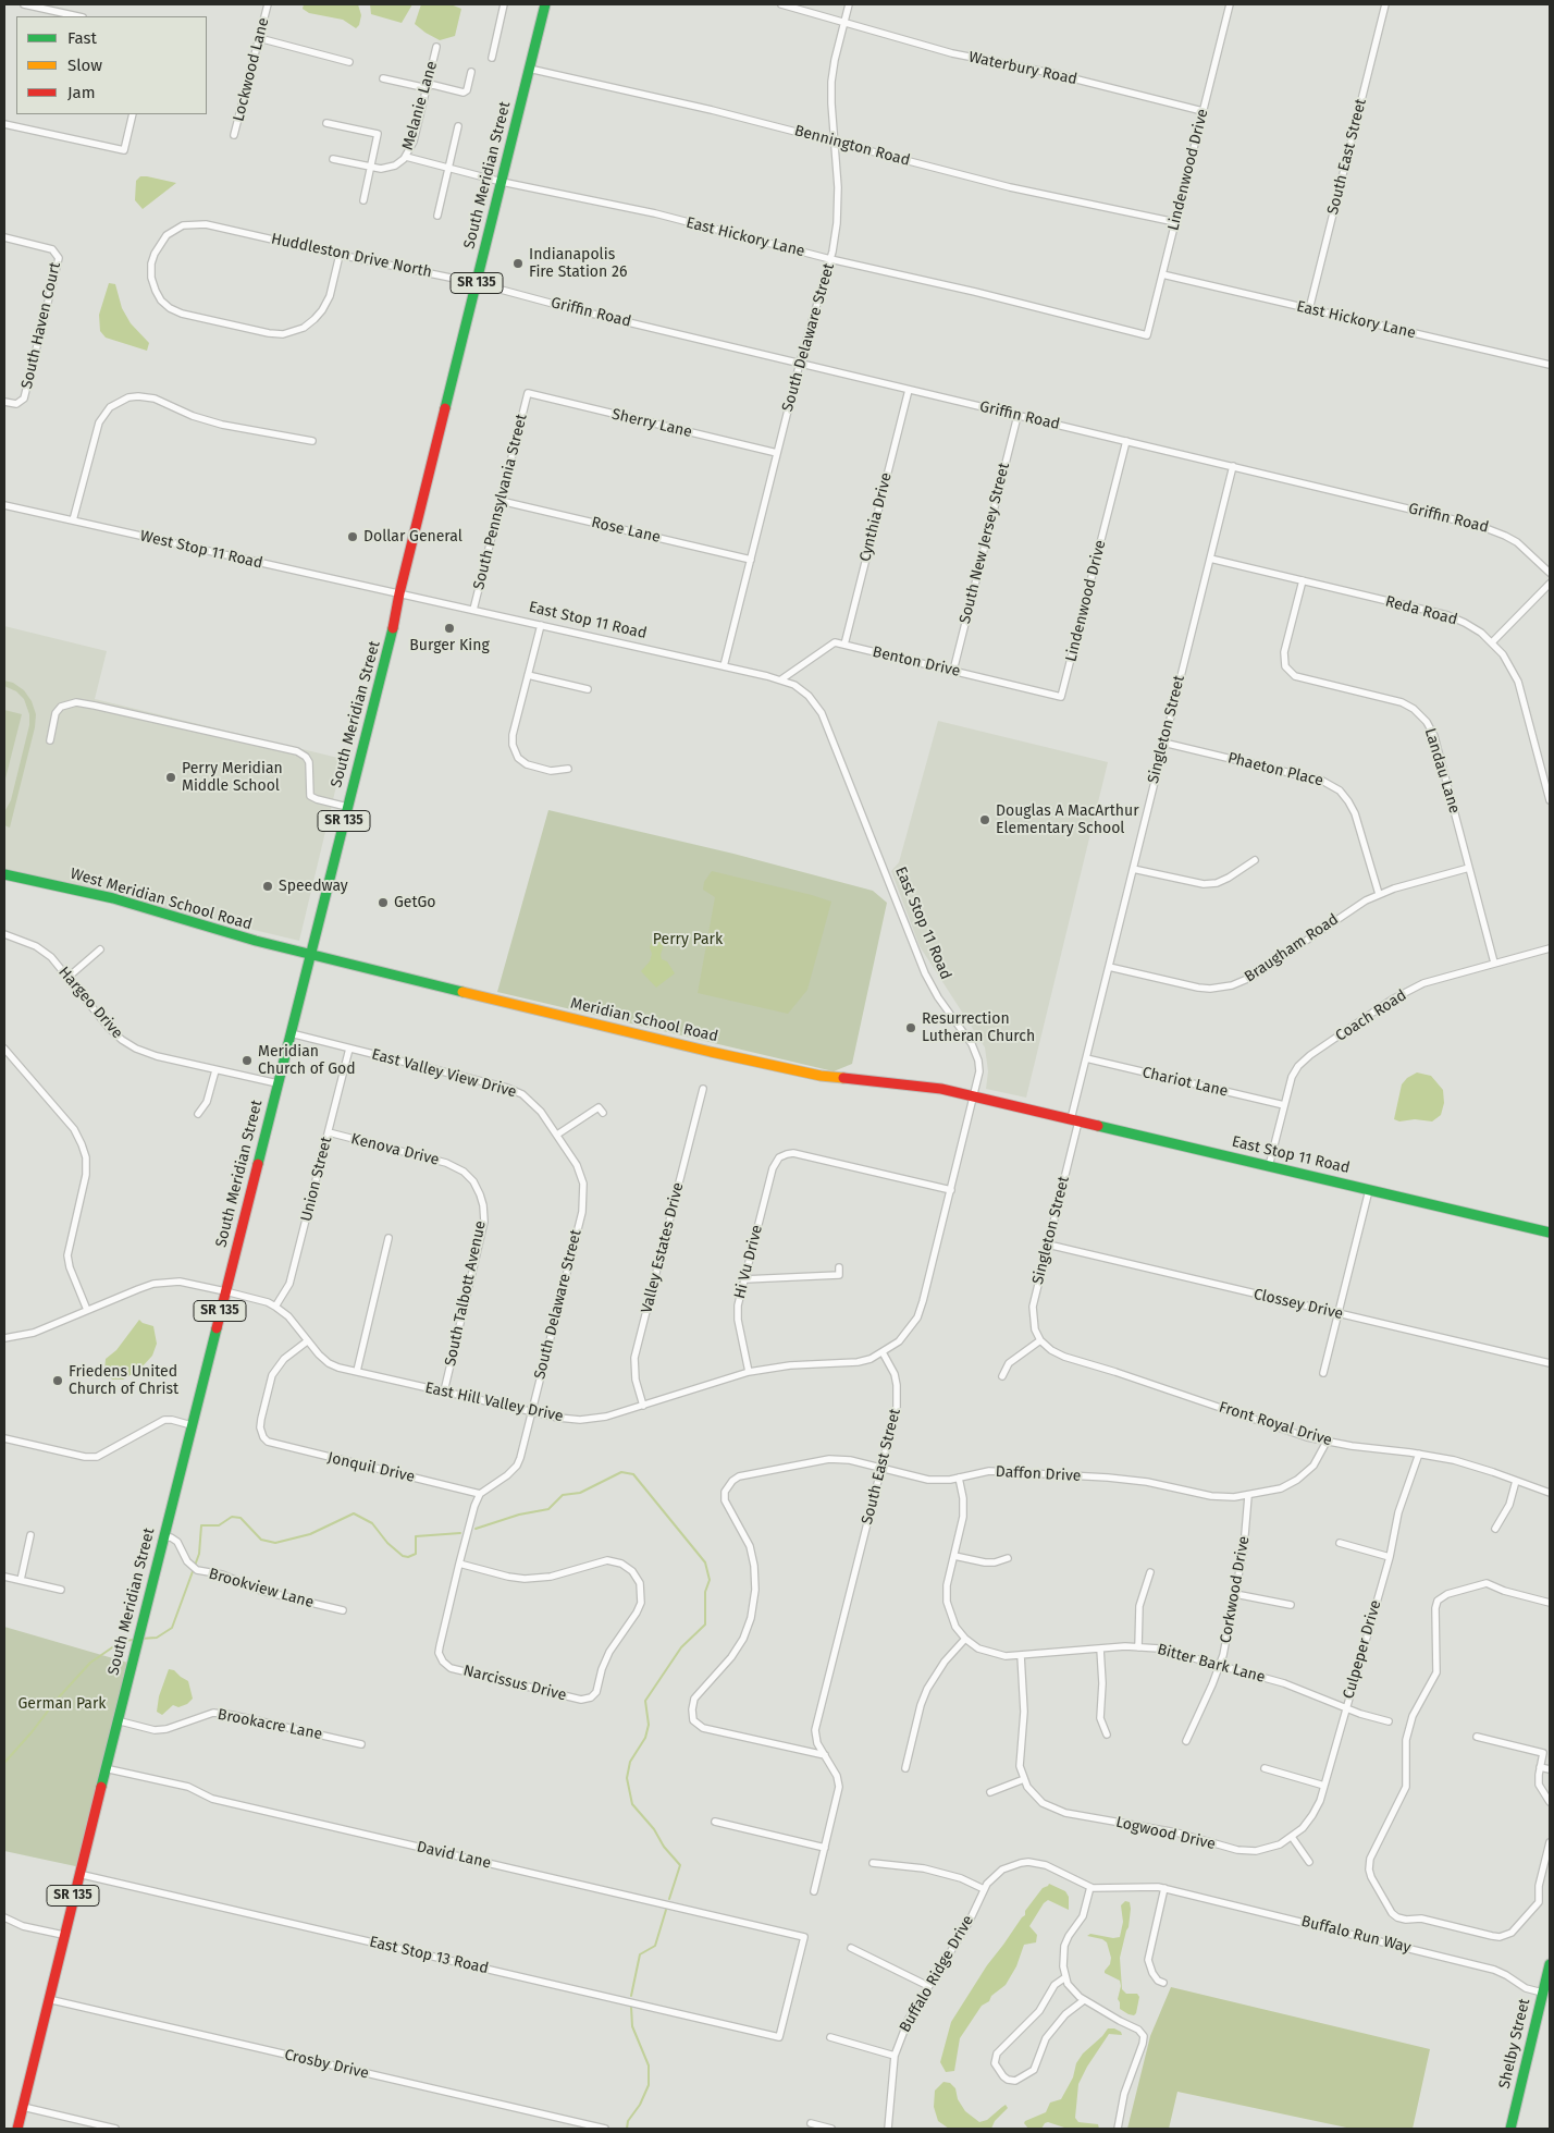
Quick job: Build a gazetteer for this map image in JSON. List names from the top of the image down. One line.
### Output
{"streets":{"main road":["South Meridian Street","SR 135","East Stop 11 Road","West Meridian School Road","Meridian School Road","Shelby Street"],"street":["Waterbury Road","Lockwood Lane","Melanie Lane","Bennington Road","South East Street","Lindenwood Drive","East Hickory Lane","Huddleston Drive North","Griffin Road","South Haven Court","South Delaware Street","Sherry Lane","South Pennsylvania Street","Cynthia Drive","Rose Lane","South New Jersey Street","West Stop 11 Road","Reda Road","Benton Drive","Singleton Street","Phaeton Place","Landau Lane","Braugham Road","Hargeo Drive","Coach Road","East Valley View Drive","Chariot Lane","Kenova Drive","Union Street","Valley Estates Drive","Hi Vu Drive","South Talbott Avenue","Clossey Drive","East Hill Valley Drive","Front Royal Drive","Jonquil Drive","Daffon Drive","Brookview Lane","Corkwood Drive","Culpeper Drive","Bitter Bark Lane","Narcissus Drive","Brookacre Lane","Logwood Drive","David Lane","Buffalo Run Way","East Stop 13 Road","Buffalo Ridge Drive","Crosby Drive"]},"crossings":[["Waterbury Road","Lindenwood Drive"],["Waterbury Road","South Delaware Street"],["Melanie Lane","East Hickory Lane"],["Bennington Road","Lindenwood Drive"],["Bennington Road","South Meridian Street"],["Bennington Road","South Delaware Street"],["South East Street","East Hickory Lane"],["South East Street","East Hill Valley Drive"],["South East Street","Daffon Drive"],["Lindenwood Drive","East Hickory Lane"],["Lindenwood Drive","Griffin Road"],["Lindenwood Drive","Benton Drive"],["South Meridian Street","East Hickory Lane"],["South Meridian Street","Huddleston Drive North"],["South Meridian Street","Griffin Road"],["South Meridian Street","West Stop 11 Road"],["South Meridian Street","East Stop 11 Road"],["South Meridian Street","West Meridian School Road"],["South Meridian Street","Hargeo Drive"],["South Meridian Street","Meridian School Road"],["South Meridian Street","East Valley View Drive"],["South Meridian Street","East Hill Valley Drive"],["South Meridian Street","Brookview Lane"],["South Meridian Street","Brookacre Lane"],["South Meridian Street","David Lane"],["South Meridian Street","East Stop 13 Road"],["South Meridian Street","Crosby Drive"],["East Hickory Lane","South Delaware Street"],["Huddleston Drive North","Griffin Road"],["Griffin Road","South Delaware Street"],["Griffin Road","Cynthia Drive"],["Griffin Road","South New Jersey Street"],["Griffin Road","Singleton Street"],["South Delaware Street","Sherry Lane"],["South Delaware Street","Rose Lane"],["South Delaware Street","East Stop 11 Road"],["South Delaware Street","East Valley View Drive"],["South Delaware Street","East Hill Valley Drive"],["South Delaware Street","Jonquil Drive"],["Sherry Lane","South Pennsylvania Street"],["South Pennsylvania Street","Rose Lane"],["South Pennsylvania Street","East Stop 11 Road"],["Cynthia Drive","Benton Drive"],["South New Jersey Street","Benton Drive"],["West Stop 11 Road","East Stop 11 Road"],["Reda Road","Singleton Street"],["Reda Road","Landau Lane"],["East Stop 11 Road","Singleton Street"],["East Stop 11 Road","Coach Road"],["East Stop 11 Road","Meridian School Road"],["Singleton Street","Phaeton Place"],["Singleton Street","Braugham Road"],["Singleton Street","Chariot Lane"],["Singleton Street","Clossey Drive"],["Singleton Street","Front Royal Drive"],["Phaeton Place","Braugham Road"],["Landau Lane","Braugham Road"],["Landau Lane","Coach Road"],["West Meridian School Road","Meridian School Road"],["Coach Road","Chariot Lane"],["East Valley View Drive","Union Street"],["Kenova Drive","Union Street"],["Kenova Drive","South Talbott Avenue"],["Union Street","East Hill Valley Drive"],["Valley Estates Drive","East Hill Valley Drive"],["Hi Vu Drive","East Hill Valley Drive"],["South Talbott Avenue","East Hill Valley Drive"],["East Hill Valley Drive","Jonquil Drive"],["Front Royal Drive","Daffon Drive"],["Front Royal Drive","Culpeper Drive"],["Daffon Drive","Corkwood Drive"],["Corkwood Drive","Bitter Bark Lane"],["Culpeper Drive","Bitter Bark Lane"],["Culpeper Drive","Logwood Drive"],["David Lane","East Stop 13 Road"],["Buffalo Run Way","Buffalo Ridge Drive"],["Buffalo Run Way","Shelby Street"]],"parks":["Perry Park","German Park"],"places":["Indianapolis Fire Station 26","Dollar General","Burger King","Perry Meridian Middle School","Douglas A MacArthur Elementary School","Speedway","GetGo","Resurrection Lutheran Church","Meridian Church of God","Friedens United Church of Christ"],"legend":["Fast","Slow","Jam"]}
